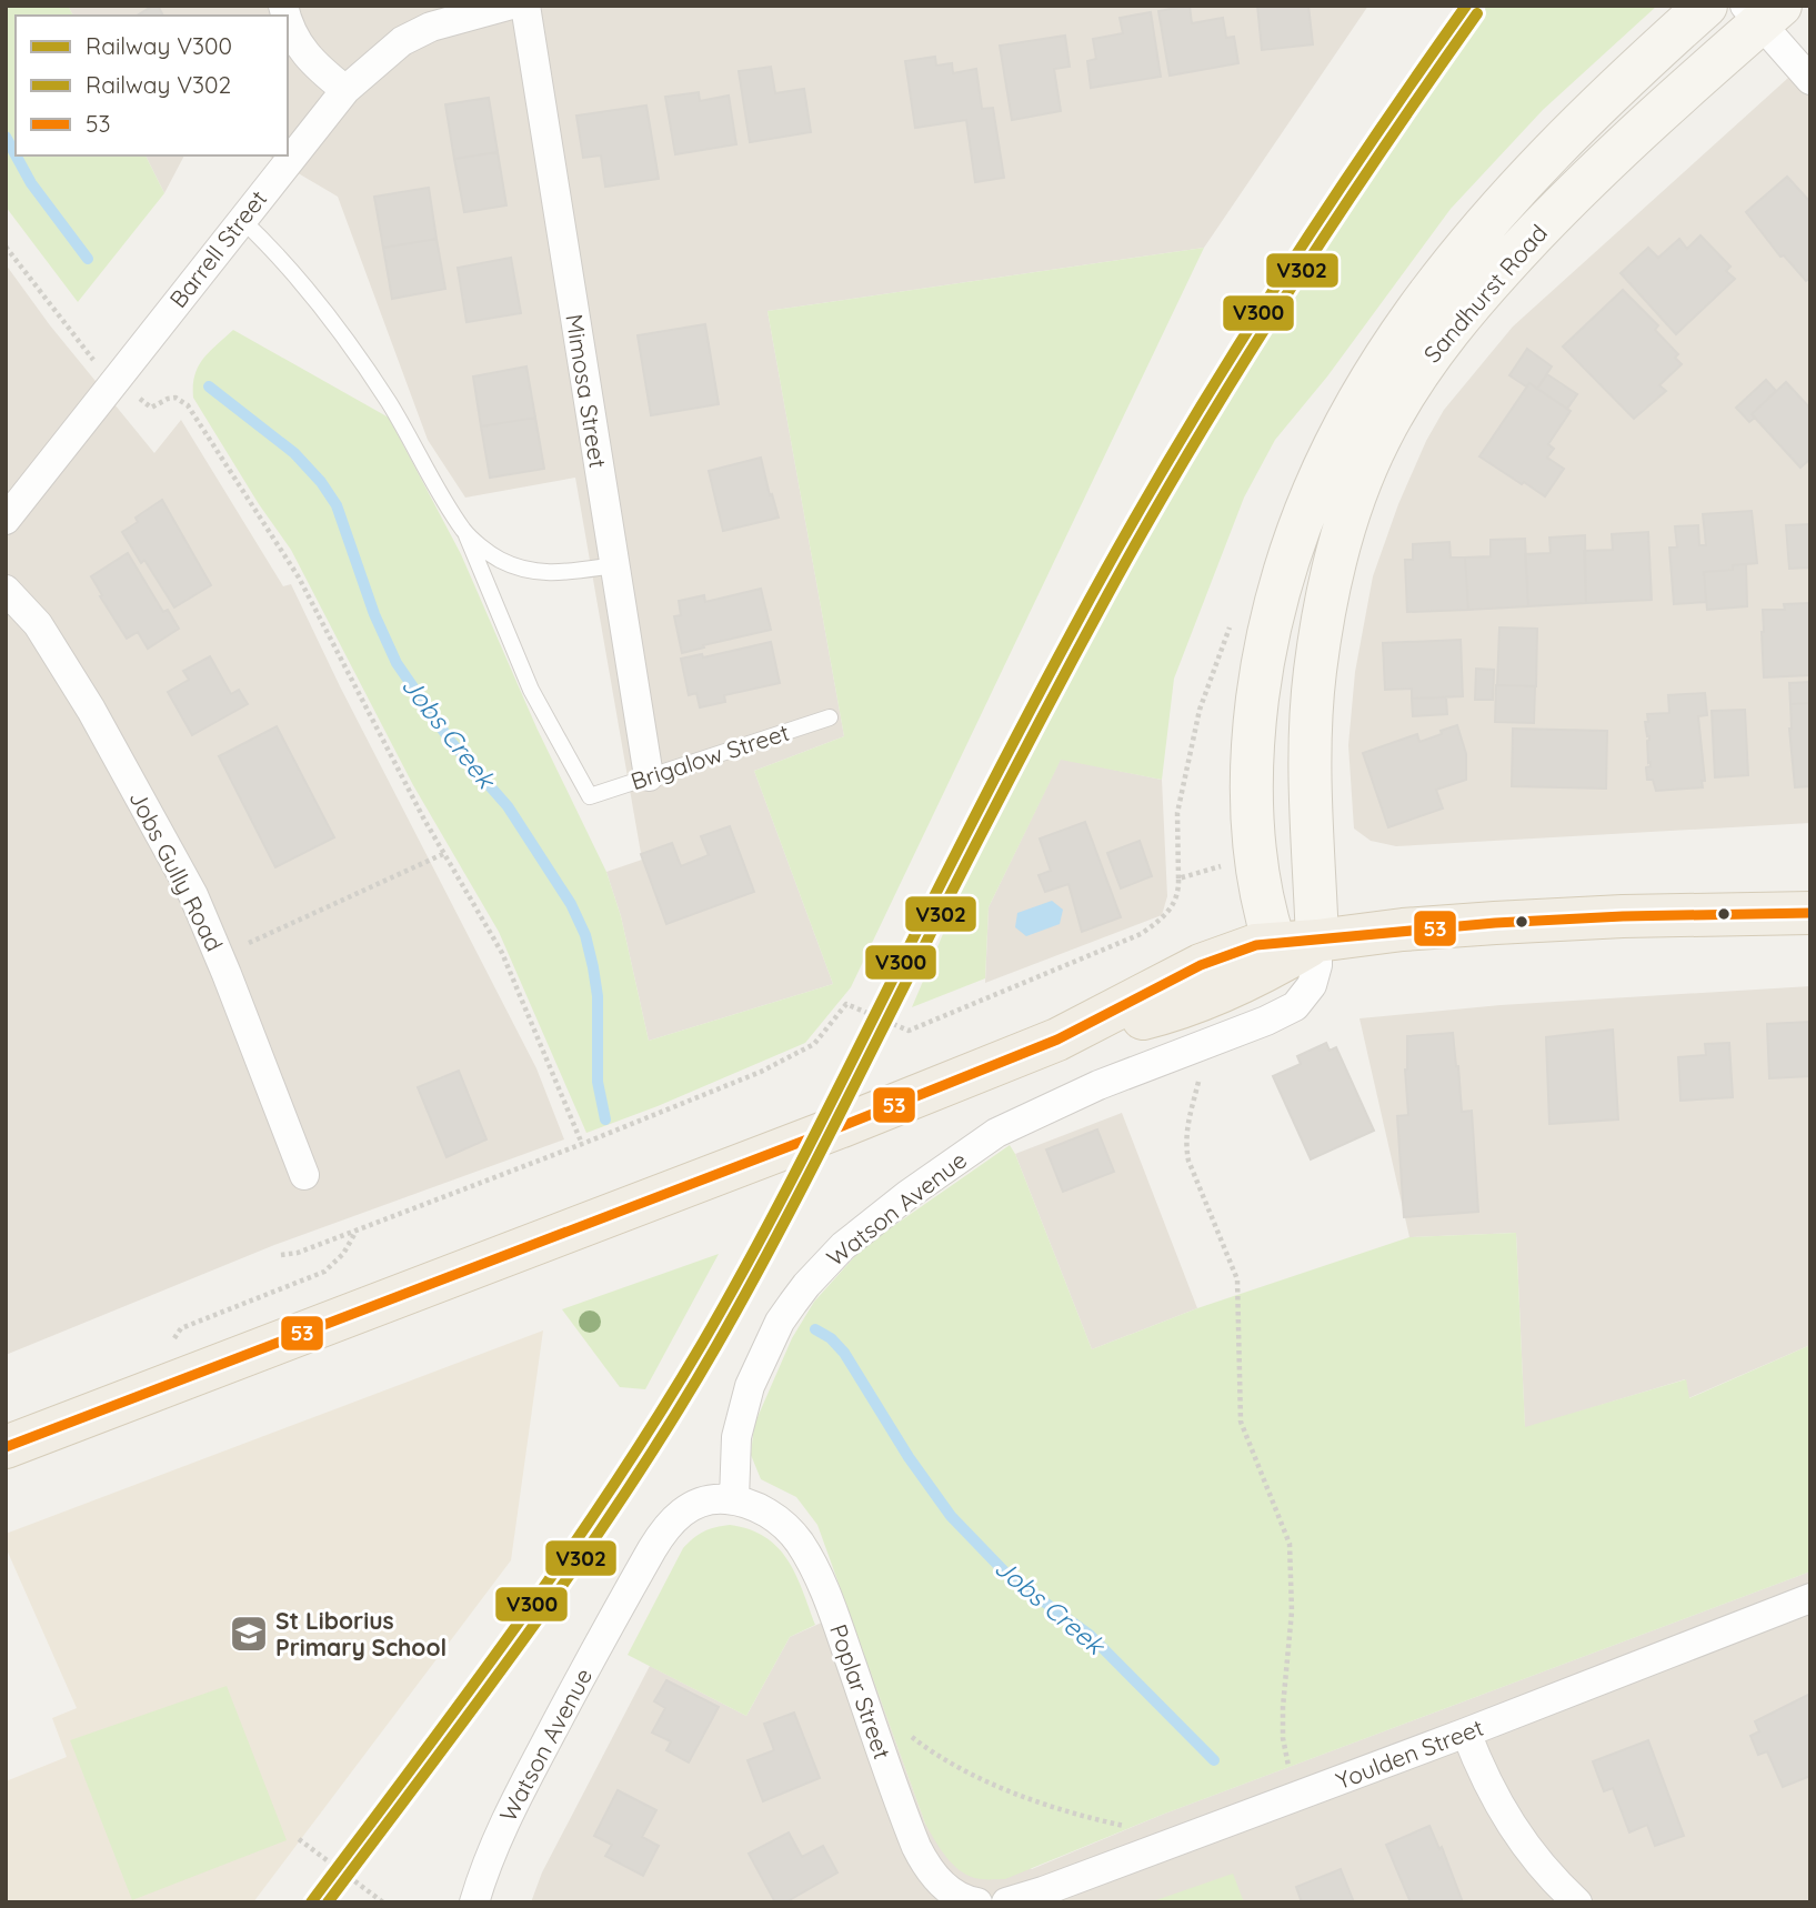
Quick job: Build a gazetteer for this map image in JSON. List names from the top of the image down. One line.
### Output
{"streets":{"main road":["Sandhurst Road"],"street":["Barrell Street","Mimosa Street","Jobs Gully Road","Watson Avenue","Poplar Street","Youlden Street"],"lane":["Brigalow Street"]},"crossings":[["Sandhurst Road","Watson Avenue"],["Mimosa Street","Brigalow Street"],["Watson Avenue","Poplar Street"]],"water":["Jobs Creek"],"places":{"school or university":["St Liborius Primary School"]},"lines":["rail line V300","rail line V302","transit line 53"],"legend":["Railway V300","Railway V302","53"]}
